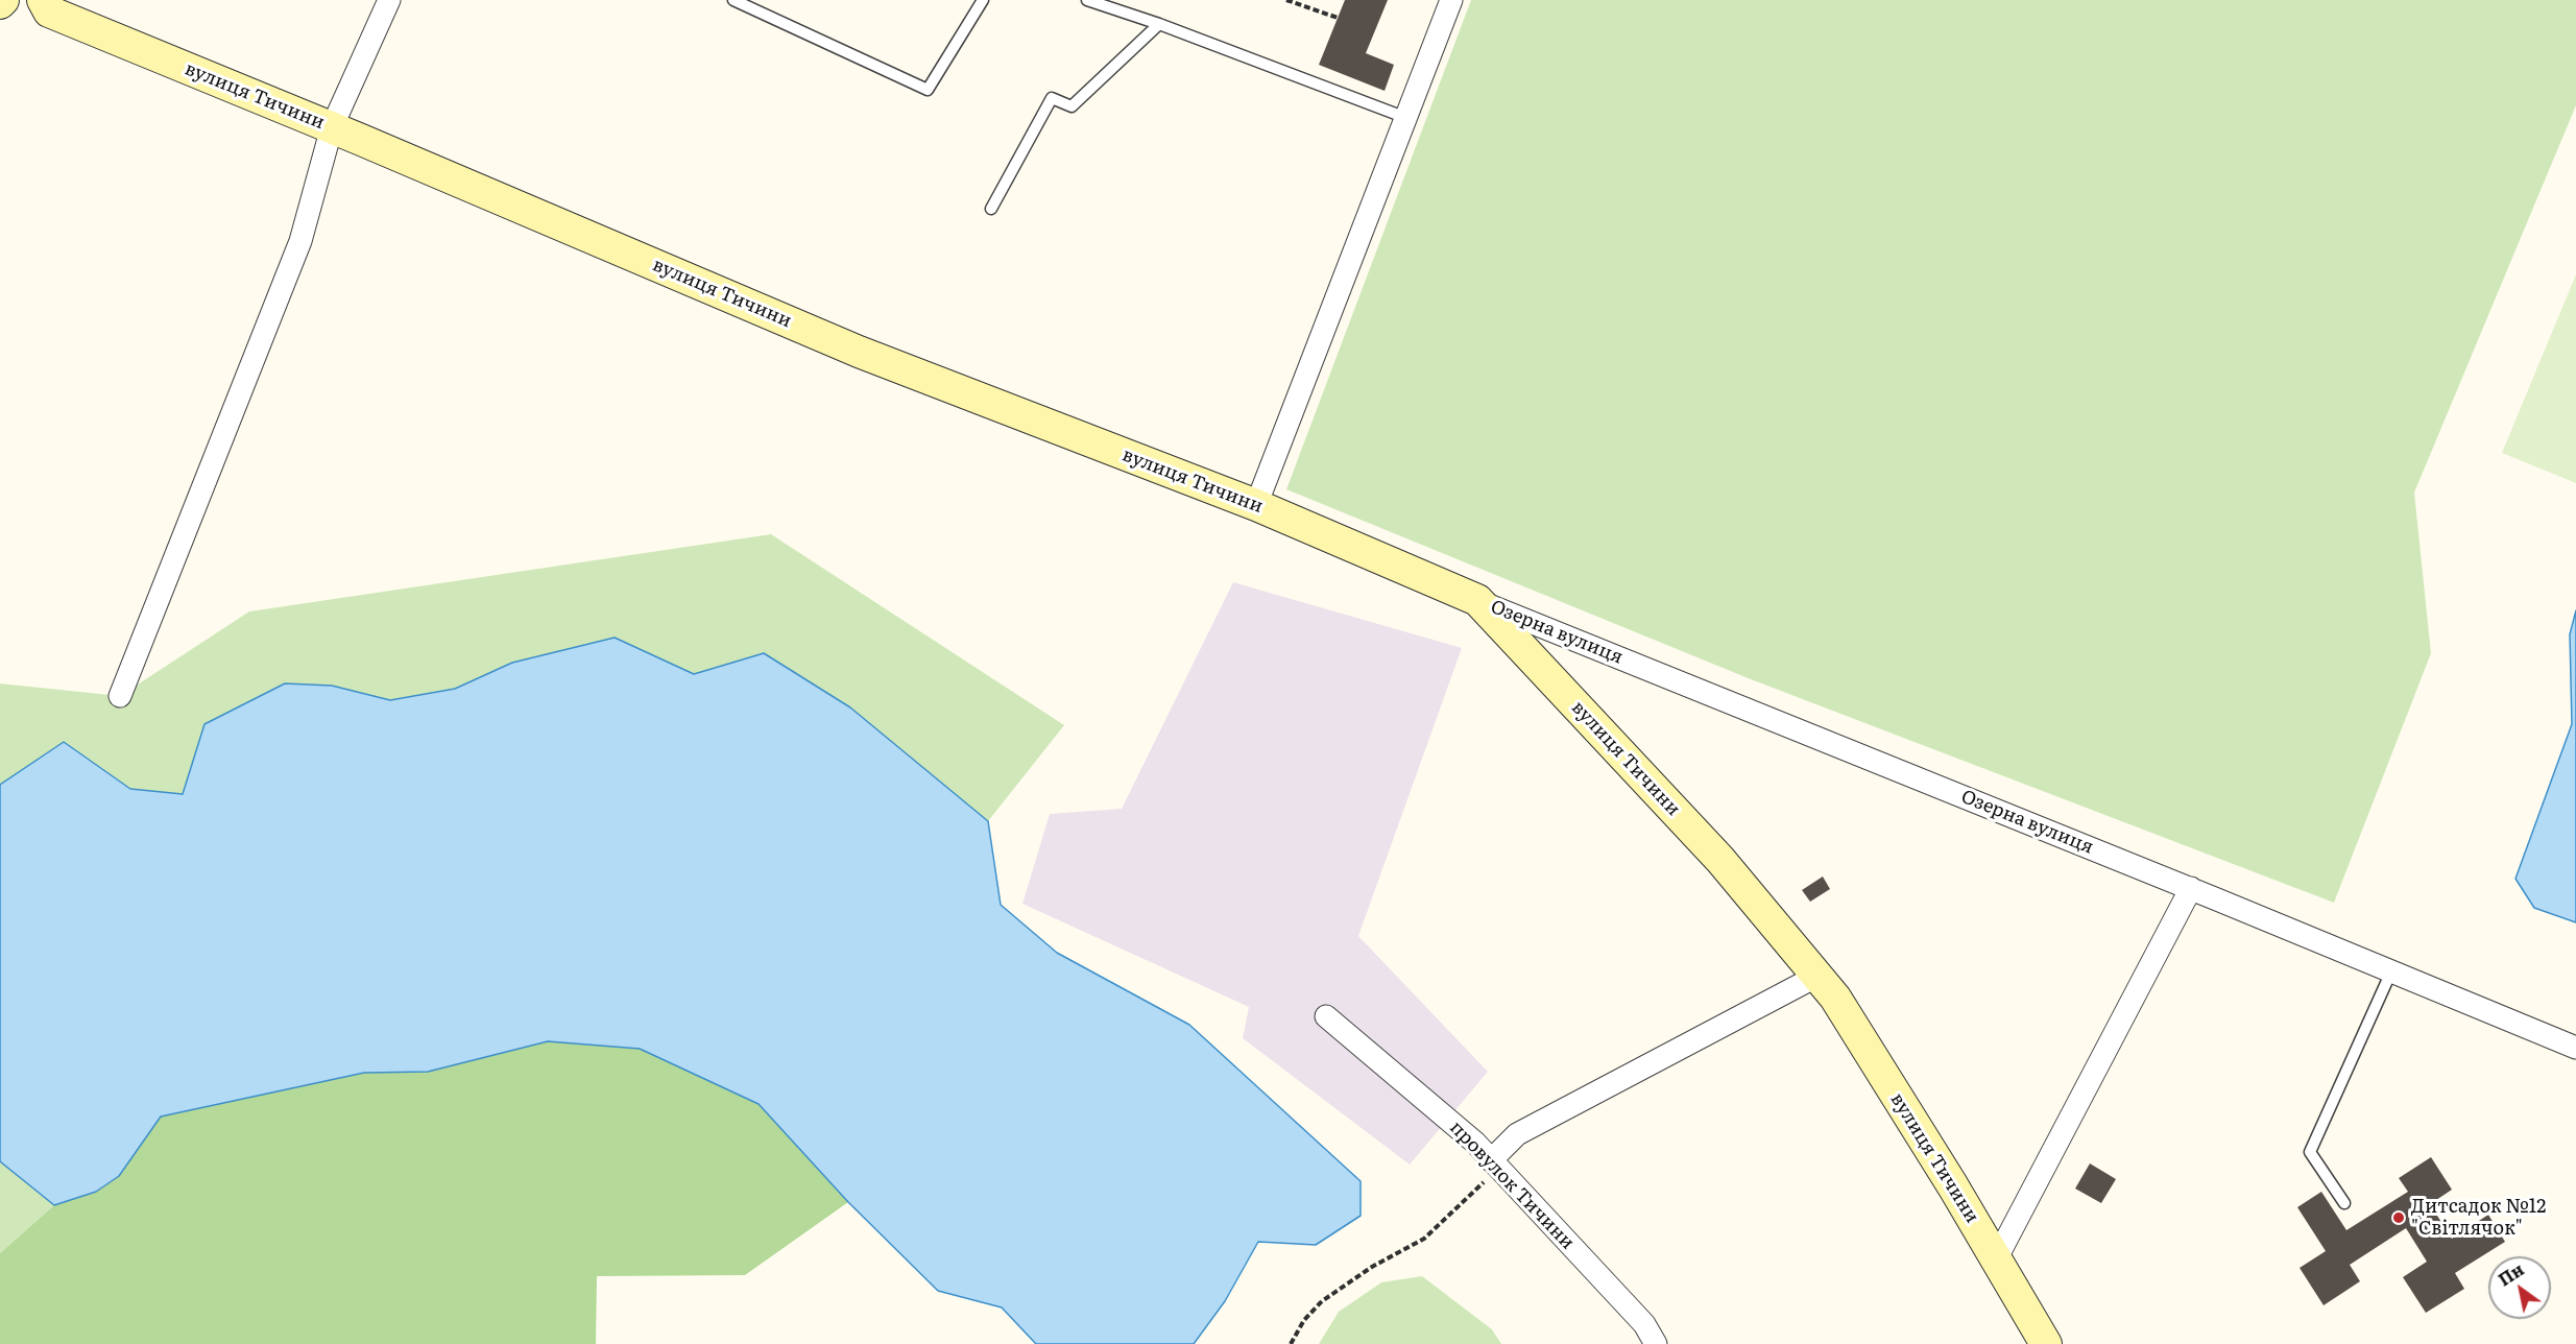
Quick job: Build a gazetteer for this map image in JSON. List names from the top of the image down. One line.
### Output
{"streets":{"street":["вулиця Тичини","Озерна вулиця","провулок Тичини"]},"crossings":[["вулиця Тичини","Озерна вулиця"]],"places":["Дитсадок №12 \"Світлячок\""],"north":"top left"}
